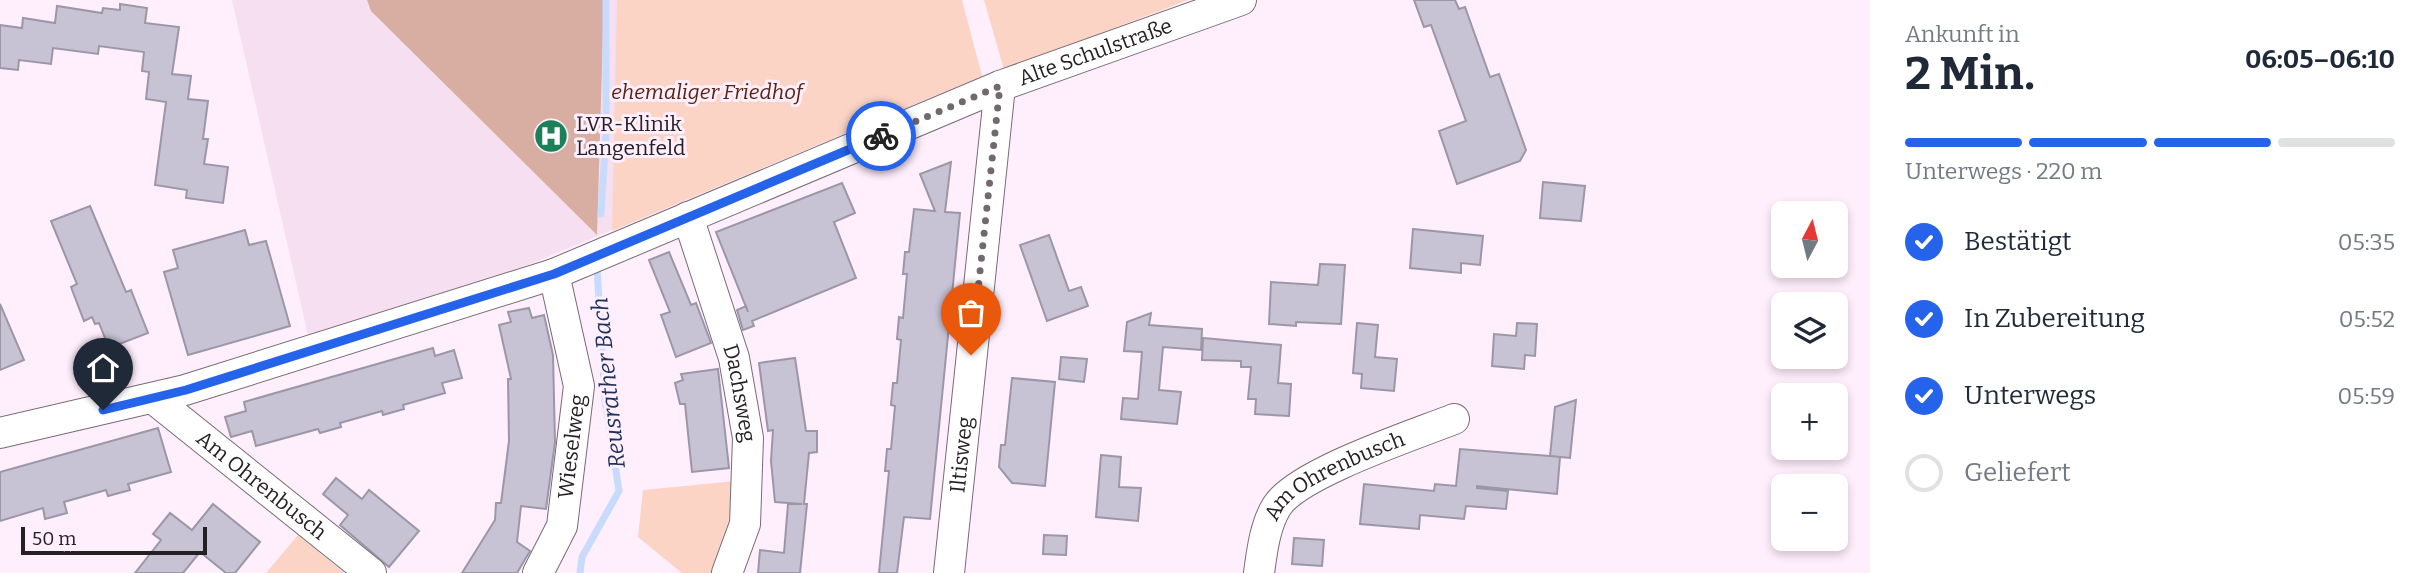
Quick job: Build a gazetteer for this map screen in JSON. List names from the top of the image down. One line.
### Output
{"streets":{"street":["Alte Schulstraße","Dachsweg","Wieselweg","Iltisweg","Am Ohrenbusch"]},"crossings":[["Alte Schulstraße","Dachsweg"],["Alte Schulstraße","Wieselweg"],["Alte Schulstraße","Iltisweg"],["Alte Schulstraße","Am Ohrenbusch"]],"water":["Reusrather Bach"],"parks":["ehemaliger Friedhof"],"places":{"hospital":["LVR-Klinik Langenfeld"]},"scale_bar":"50 m","north":"top","page":{"heading":["2 Min.","Ankunft in","06:05–06:10"],"bar":"Unterwegs · 220 m","map_buttons":["+","−"],"list":[["Bestätigt","05:35"],["In Zubereitung","05:52"],["Unterwegs","05:59"],"Geliefert"],"scale":"50 m"}}
